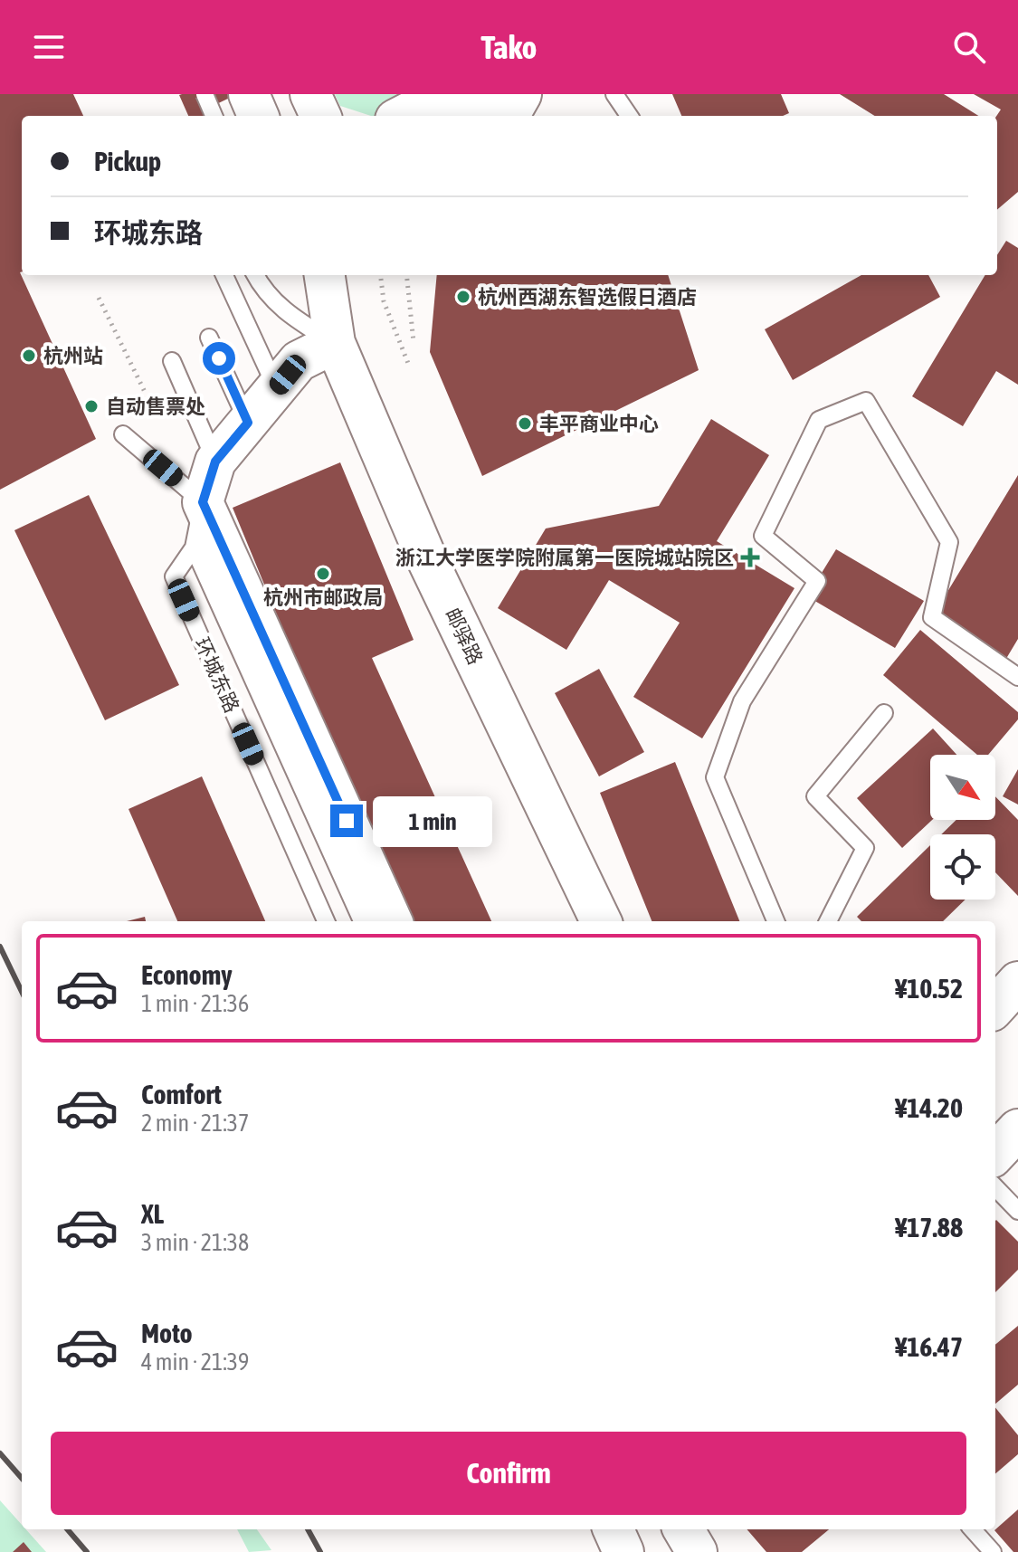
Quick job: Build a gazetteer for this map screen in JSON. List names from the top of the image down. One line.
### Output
{"streets":{"street":["邮驿路","环城东路"]},"crossings":[["邮驿路","环城东路"]],"places":{"other":["杭州西湖东智选假日酒店","杭州站","自动售票处","丰平商业中心","杭州市邮政局"],"health":["浙江大学医学院附属第一医院城站院区"]},"north":"bottom right","page":{"header":"Tako","banner":["Pickup","环城东路"],"bubble":"1 min","list":[{"name":"Economy","note":"1 min · 21:36","value":"¥10.52"},{"name":"Comfort","note":"2 min · 21:37","value":"¥14.20"},{"name":"XL","note":"3 min · 21:38","value":"¥17.88"},{"name":"Moto","note":"4 min · 21:39","value":"¥16.47"}],"buttons":"Confirm"}}
